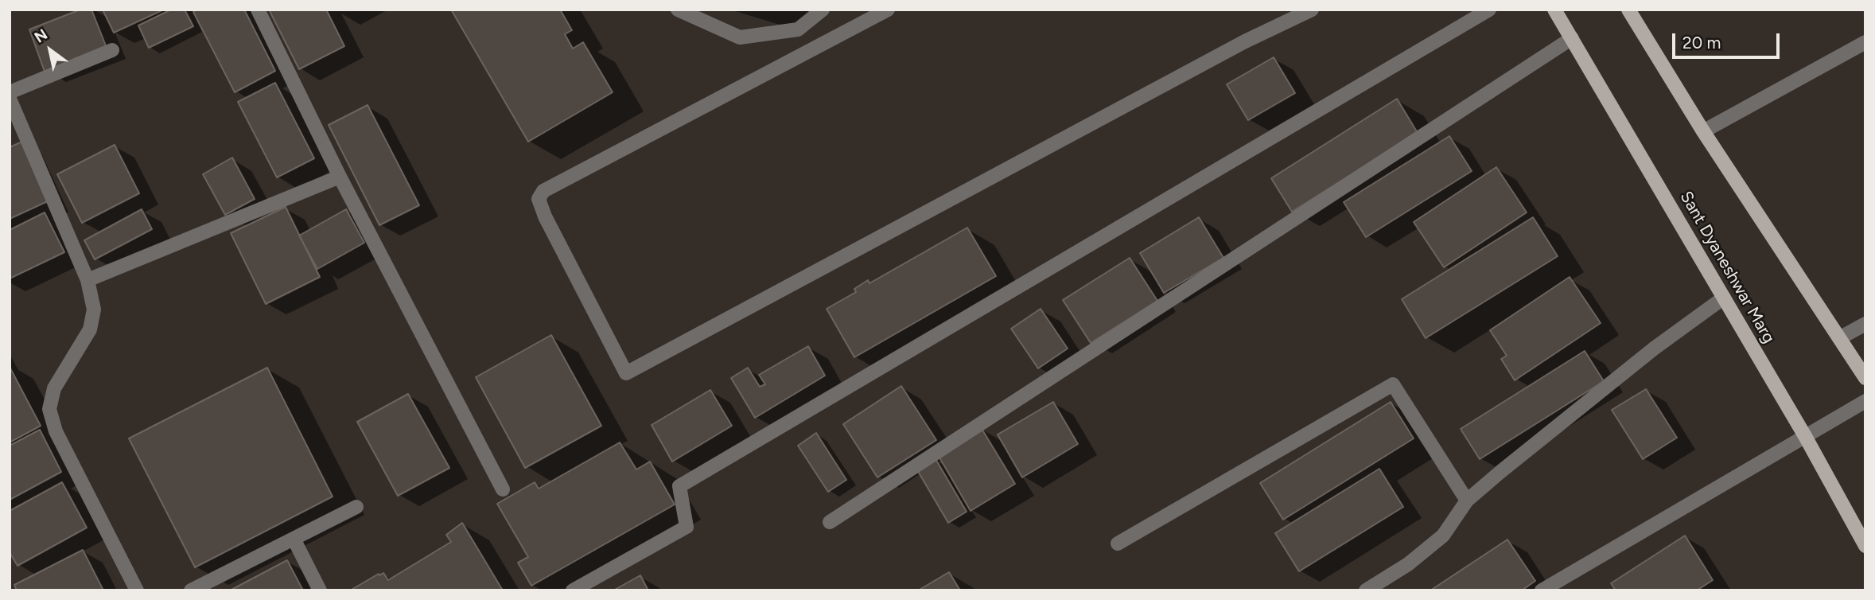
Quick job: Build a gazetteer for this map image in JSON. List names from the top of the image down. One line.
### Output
{"streets":{"main road":["Sant Dyaneshwar Marg"]},"scale_bar":"20 m","north":"top left"}
